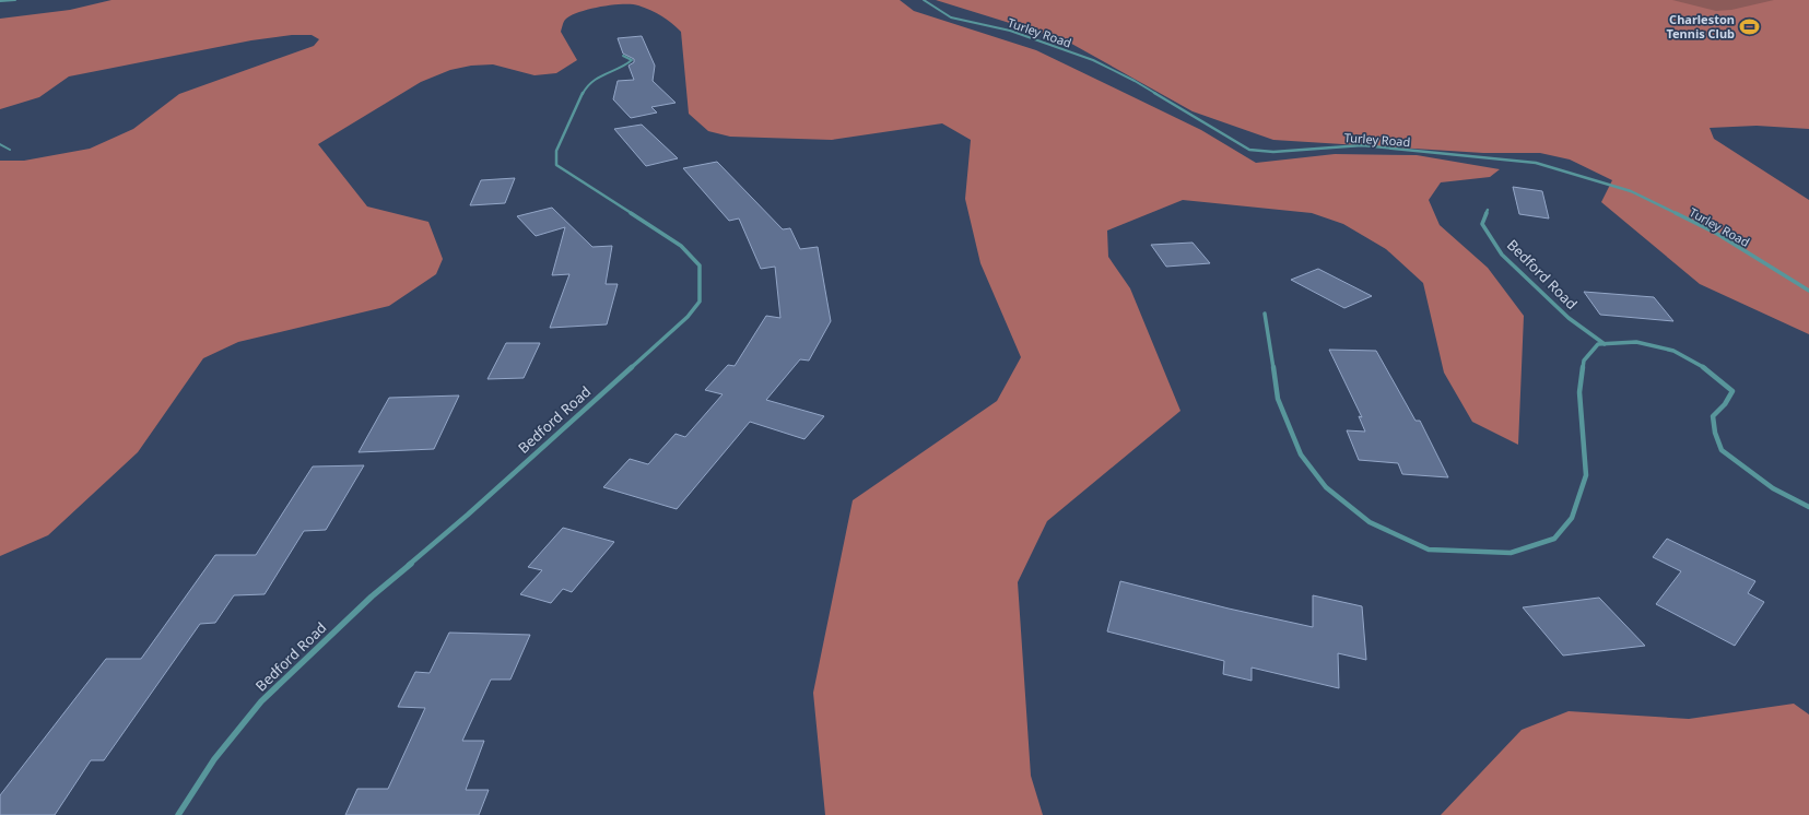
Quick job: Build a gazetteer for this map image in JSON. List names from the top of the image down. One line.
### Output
{"streets":{"street":["Turley Road","Bedford Road"]},"places":{"sports":["Charleston Tennis Club"]}}
